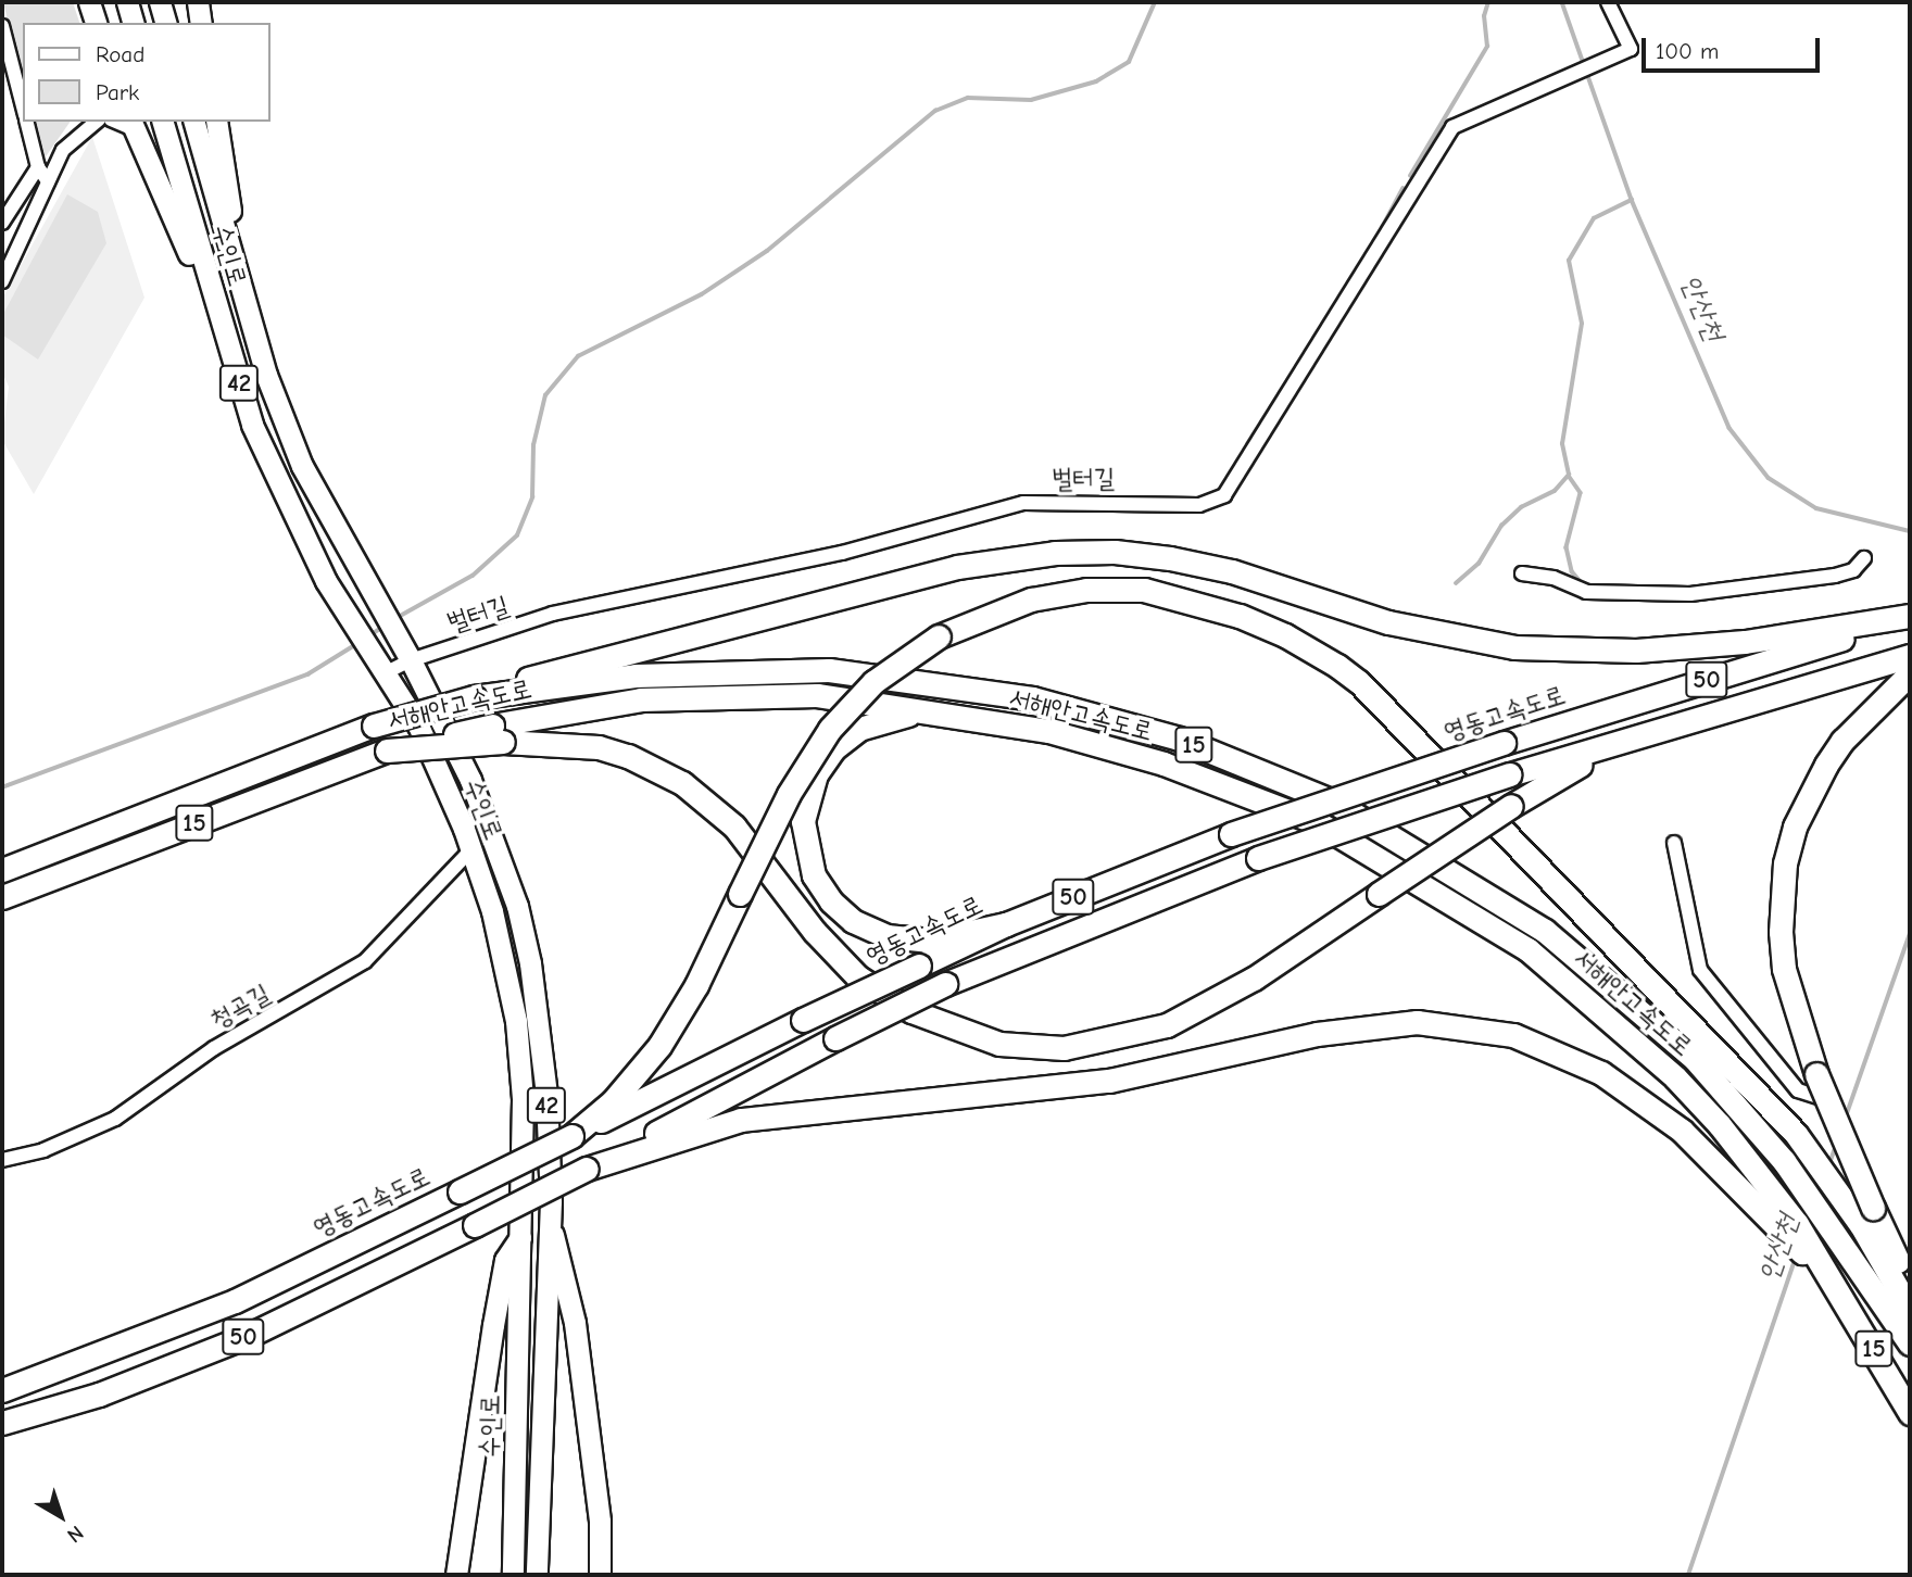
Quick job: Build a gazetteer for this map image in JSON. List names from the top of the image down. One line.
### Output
{"streets":{"highway":["50","서해안고속도로","영동고속도로","15"],"main road":["수인로","42"],"street":["벌터길","청곡길"]},"crossings":[["수인로","벌터길"],["수인로","청곡길"]],"water":["안산천"],"legend":["Road","Park"],"scale_bar":"100 m","north":"bottom right"}
